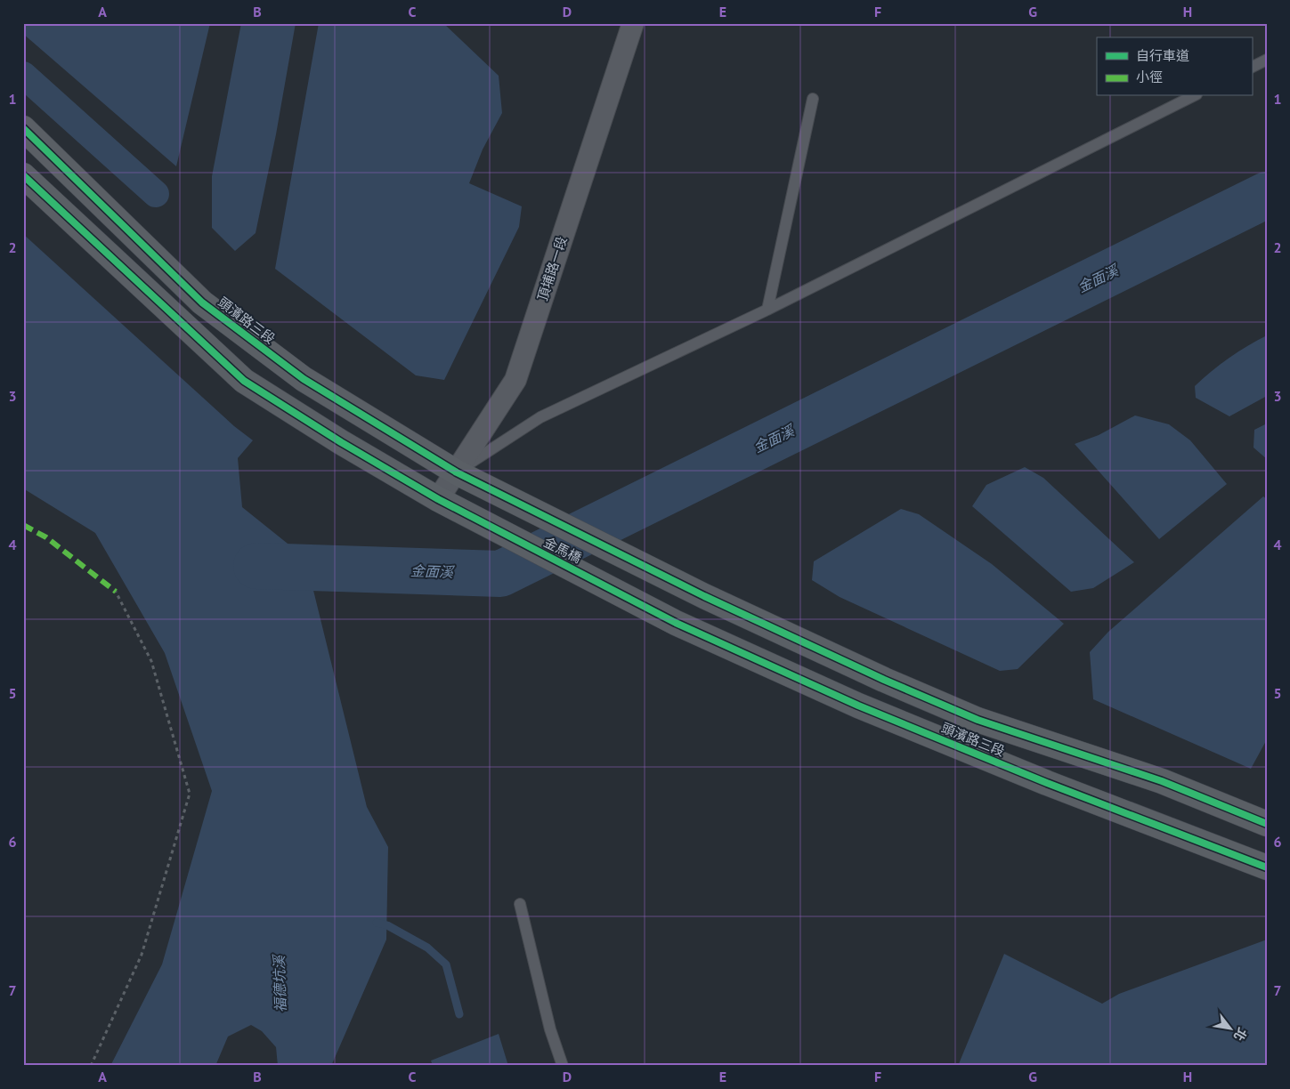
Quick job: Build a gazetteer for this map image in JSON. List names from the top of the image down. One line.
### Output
{"streets":{"main road":["頭濱路三段","金馬橋"],"street":["頂埔路一段"]},"crossings":[["頂埔路一段","頭濱路三段"],["頂埔路一段","金馬橋"],["頭濱路三段","金馬橋"]],"water":["金面溪","福德坑溪"],"legend":["自行車道","小徑"],"north":"bottom right","grid":{"columns":["A","B","C","D","E","F","G","H"],"rows":["1","2","3","4","5","6","7"]}}
